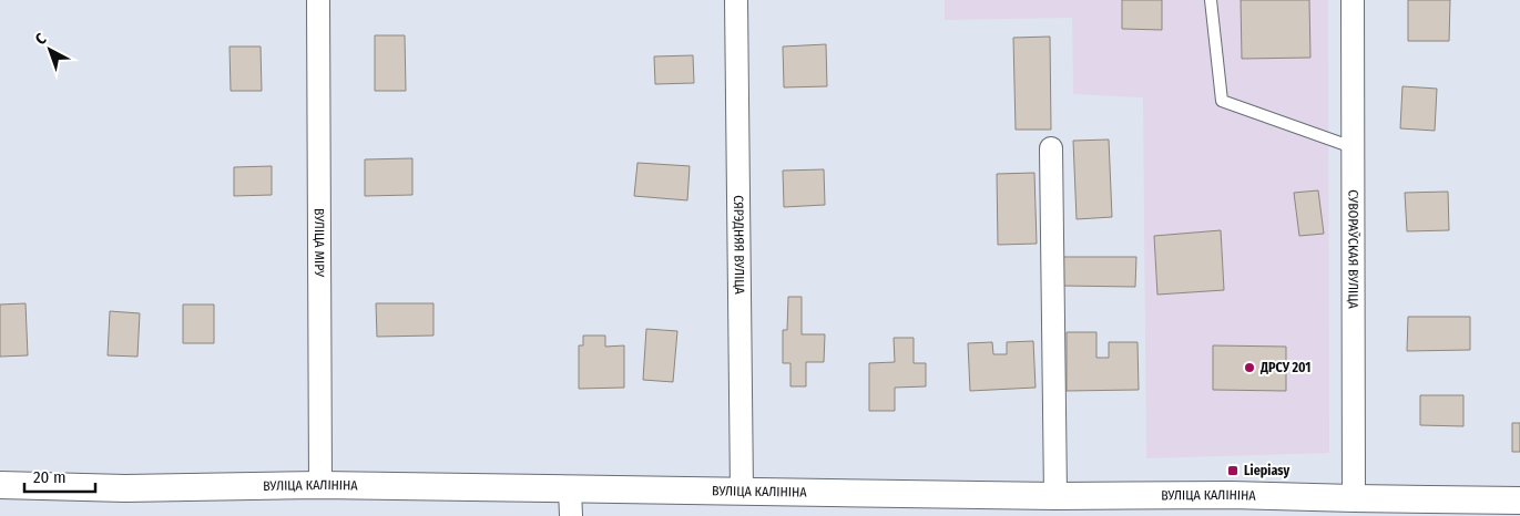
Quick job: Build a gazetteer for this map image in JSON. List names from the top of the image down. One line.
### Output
{"streets":{"street":["ВУЛІЦА МІРУ","СЯРЭДНЯЯ ВУЛІЦА","СУВОРАЎСКАЯ ВУЛІЦА","ВУЛІЦА КАЛІНІНА"]},"crossings":[["ВУЛІЦА МІРУ","ВУЛІЦА КАЛІНІНА"],["СЯРЭДНЯЯ ВУЛІЦА","ВУЛІЦА КАЛІНІНА"],["СУВОРАЎСКАЯ ВУЛІЦА","ВУЛІЦА КАЛІНІНА"]],"places":{"other":["ДРСУ 201"],"transit":["Liepiasy"]},"scale_bar":"20 m","north":"top left"}
